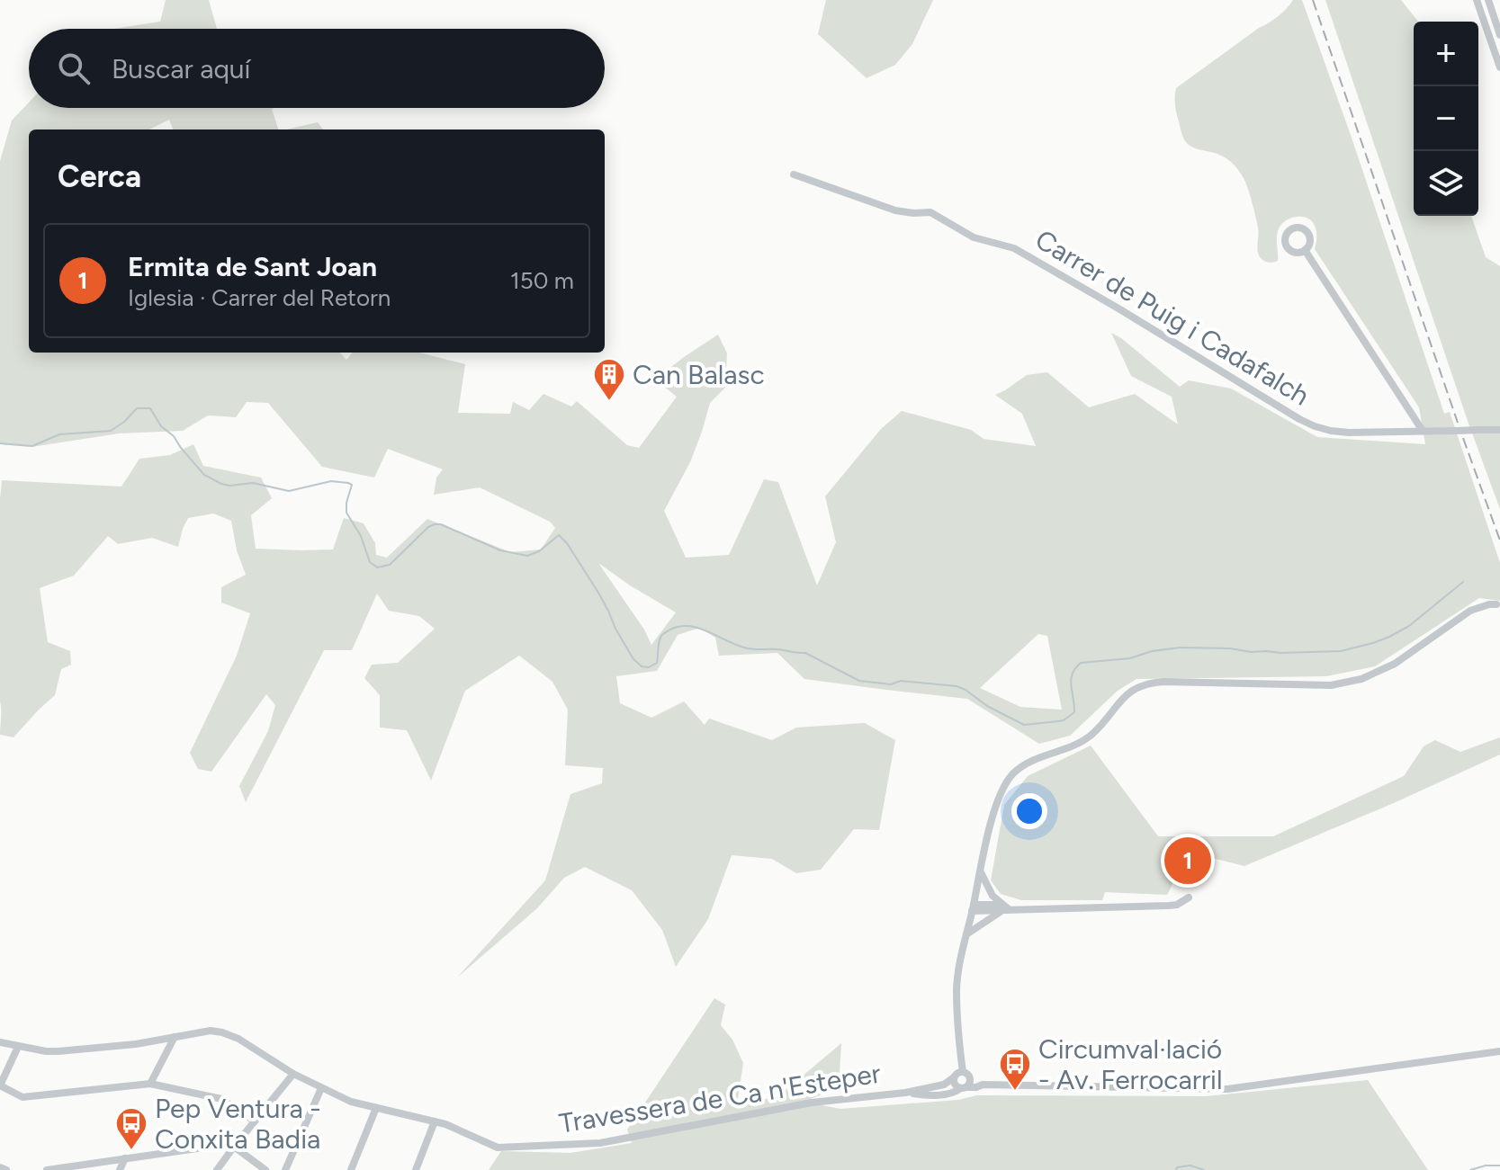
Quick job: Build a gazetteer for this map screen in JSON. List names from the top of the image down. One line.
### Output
{"streets":{"street":["Carrer de Puig i Cadafalch","Travessera de Ca n'Esteper"]},"places":{"building":["Can Balasc"],"bus stop":["Circumval·lació - Av. Ferrocarril","Pep Ventura - Conxita Badia"]},"page":{"map_buttons":["+","−"],"search":"Buscar aquí","heading":"Cerca","list":[{"mark":"1","name":"Ermita de Sant Joan","note":"Iglesia · Carrer del Retorn","value":"150 m"}],"pins":"1"}}
